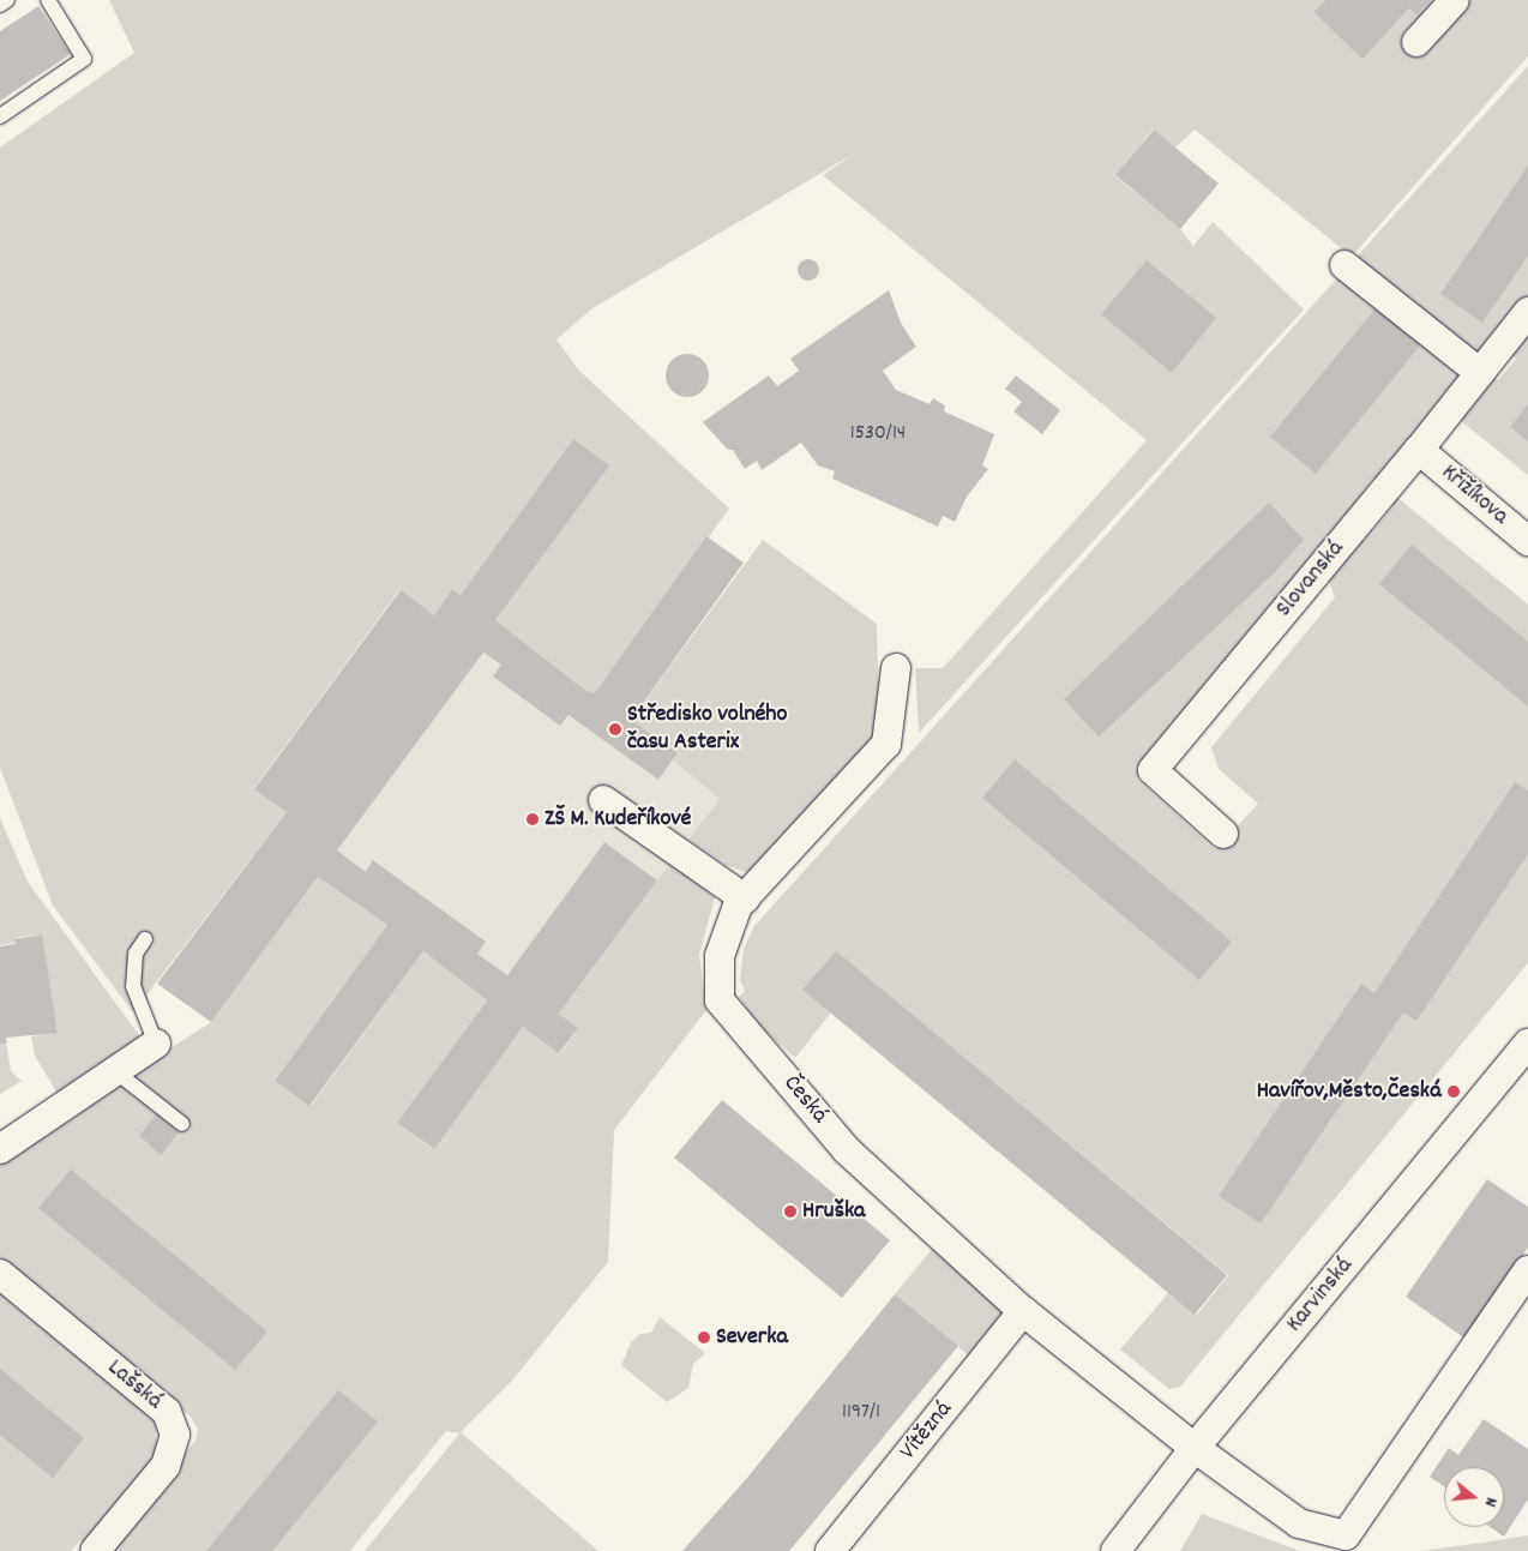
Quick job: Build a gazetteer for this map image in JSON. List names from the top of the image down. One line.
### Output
{"streets":{"street":["Křižíkova","Slovanská","Česká","Karvinská","Lašská","Vítězná"]},"crossings":[["Křižíkova","Slovanská"],["Česká","Karvinská"],["Česká","Vítězná"]],"places":["Středisko volného času Asterix","ZŠ M. Kudeříkové","Havířov,Město,Česká","Hruška","Severka"],"house_numbers":["1530/14","1197/1"],"north":"right"}
